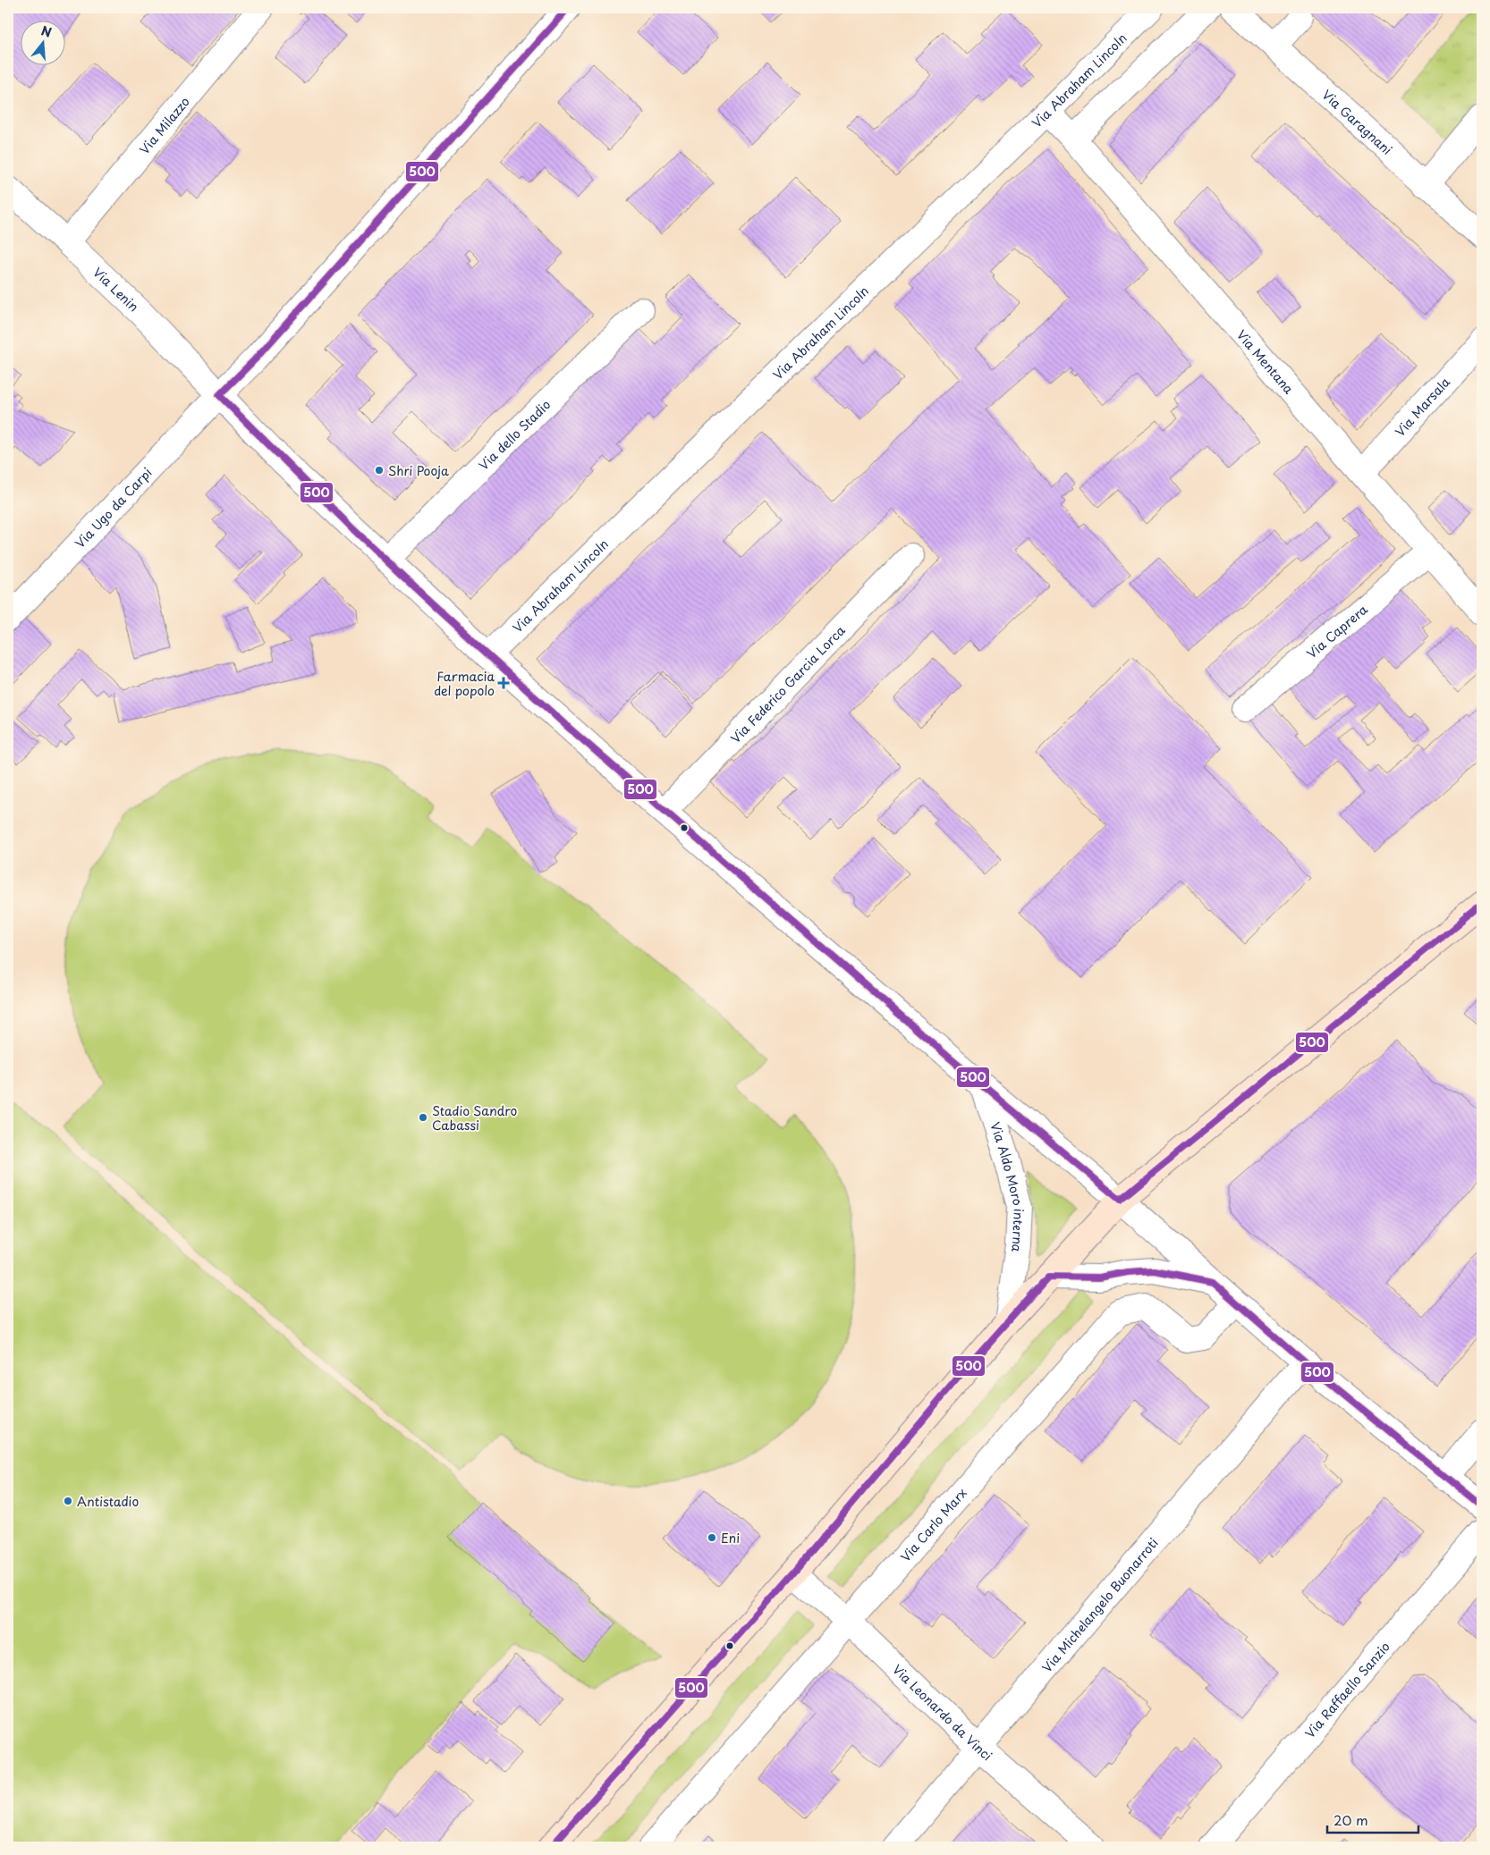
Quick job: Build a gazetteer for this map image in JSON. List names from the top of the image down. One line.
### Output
{"streets":{"street":["Via Abraham Lincoln","Via Garagnani","Via Milazzo","Via Lenin","Via Mentana","Via Marsala","Via dello Stadio","Via Ugo da Carpi","Via Caprera","Via Federico Garcia Lorca","Via Aldo Moro interna","Via Carlo Marx","Via Michelangelo Buonarroti","Via Raffaello Sanzio","Via Leonardo da Vinci"]},"crossings":[["Via Abraham Lincoln","Via Mentana"],["Via Milazzo","Via Lenin"],["Via Lenin","Via Ugo da Carpi"],["Via Mentana","Via Marsala"],["Via Mentana","Via Caprera"],["Via Aldo Moro interna","Via Carlo Marx"],["Via Aldo Moro interna","Via Michelangelo Buonarroti"],["Via Carlo Marx","Via Leonardo da Vinci"],["Via Michelangelo Buonarroti","Via Leonardo da Vinci"]],"places":{"other":["Shri Pooja","Stadio Sandro Cabassi","Antistadio","Eni"],"health":["Farmacia del popolo"]},"lines":["transit line 500"],"scale_bar":"20 m","north":"top"}
